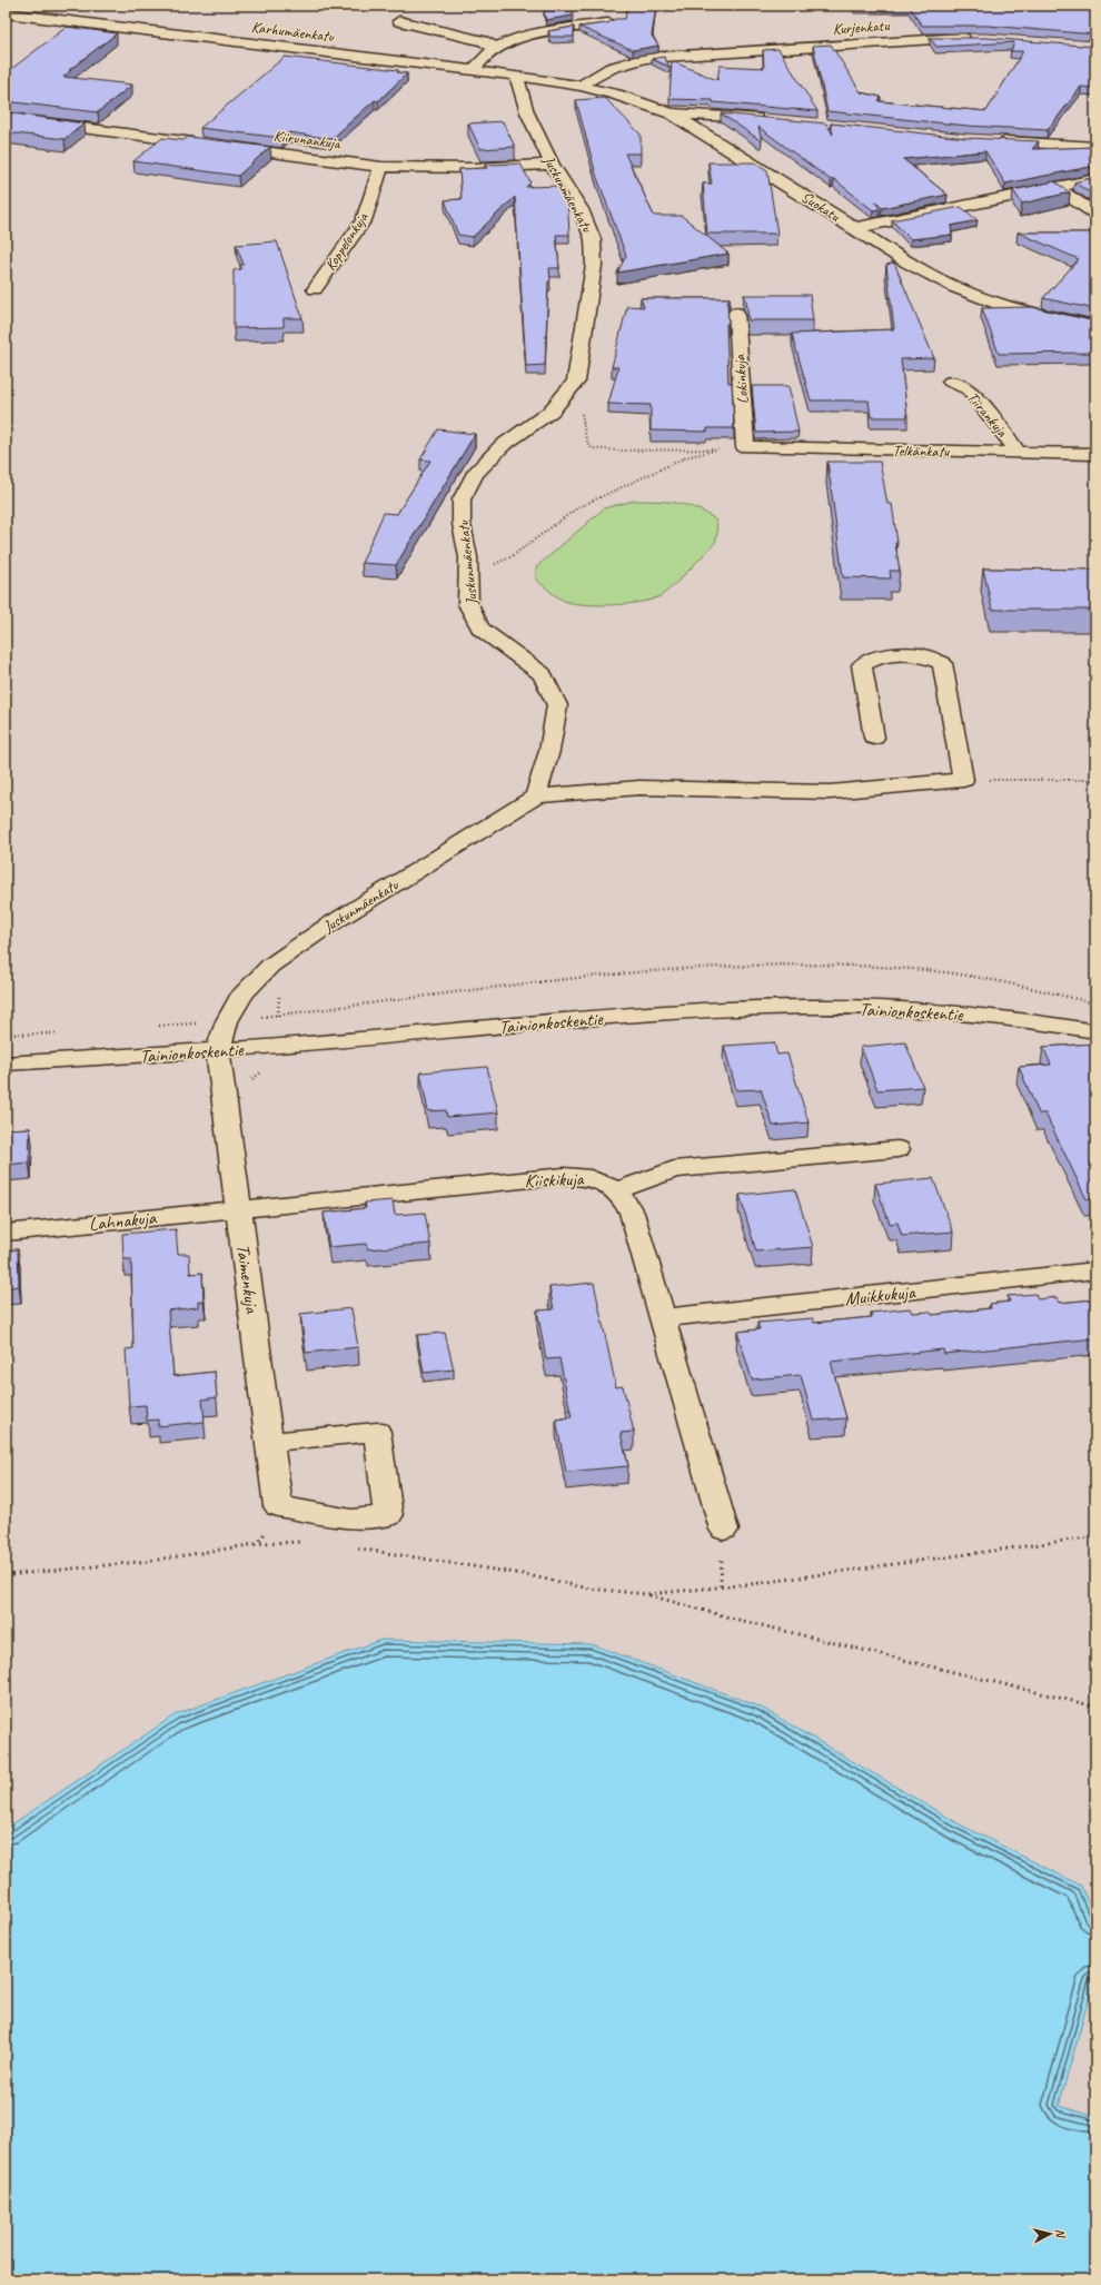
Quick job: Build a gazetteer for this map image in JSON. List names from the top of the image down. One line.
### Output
{"streets":{"street":["Kurjenkatu","Karhumäenkatu","Kiirunankuja","Juskunmäenkatu","Suokatu","Koppelonkuja","Lokinkuja","Tiirankuja","Telkänkatu","Tainionkoskentie","Kiiskikuja","Lahnakuja","Taimenkuja","Muikkukuja"]},"crossings":[["Kurjenkatu","Suokatu"],["Karhumäenkatu","Juskunmäenkatu"],["Karhumäenkatu","Suokatu"],["Kiirunankuja","Juskunmäenkatu"],["Kiirunankuja","Koppelonkuja"],["Juskunmäenkatu","Tainionkoskentie"],["Juskunmäenkatu","Taimenkuja"],["Lokinkuja","Telkänkatu"],["Tiirankuja","Telkänkatu"],["Tainionkoskentie","Taimenkuja"],["Kiiskikuja","Lahnakuja"],["Kiiskikuja","Taimenkuja"],["Lahnakuja","Taimenkuja"]],"north":"right"}
